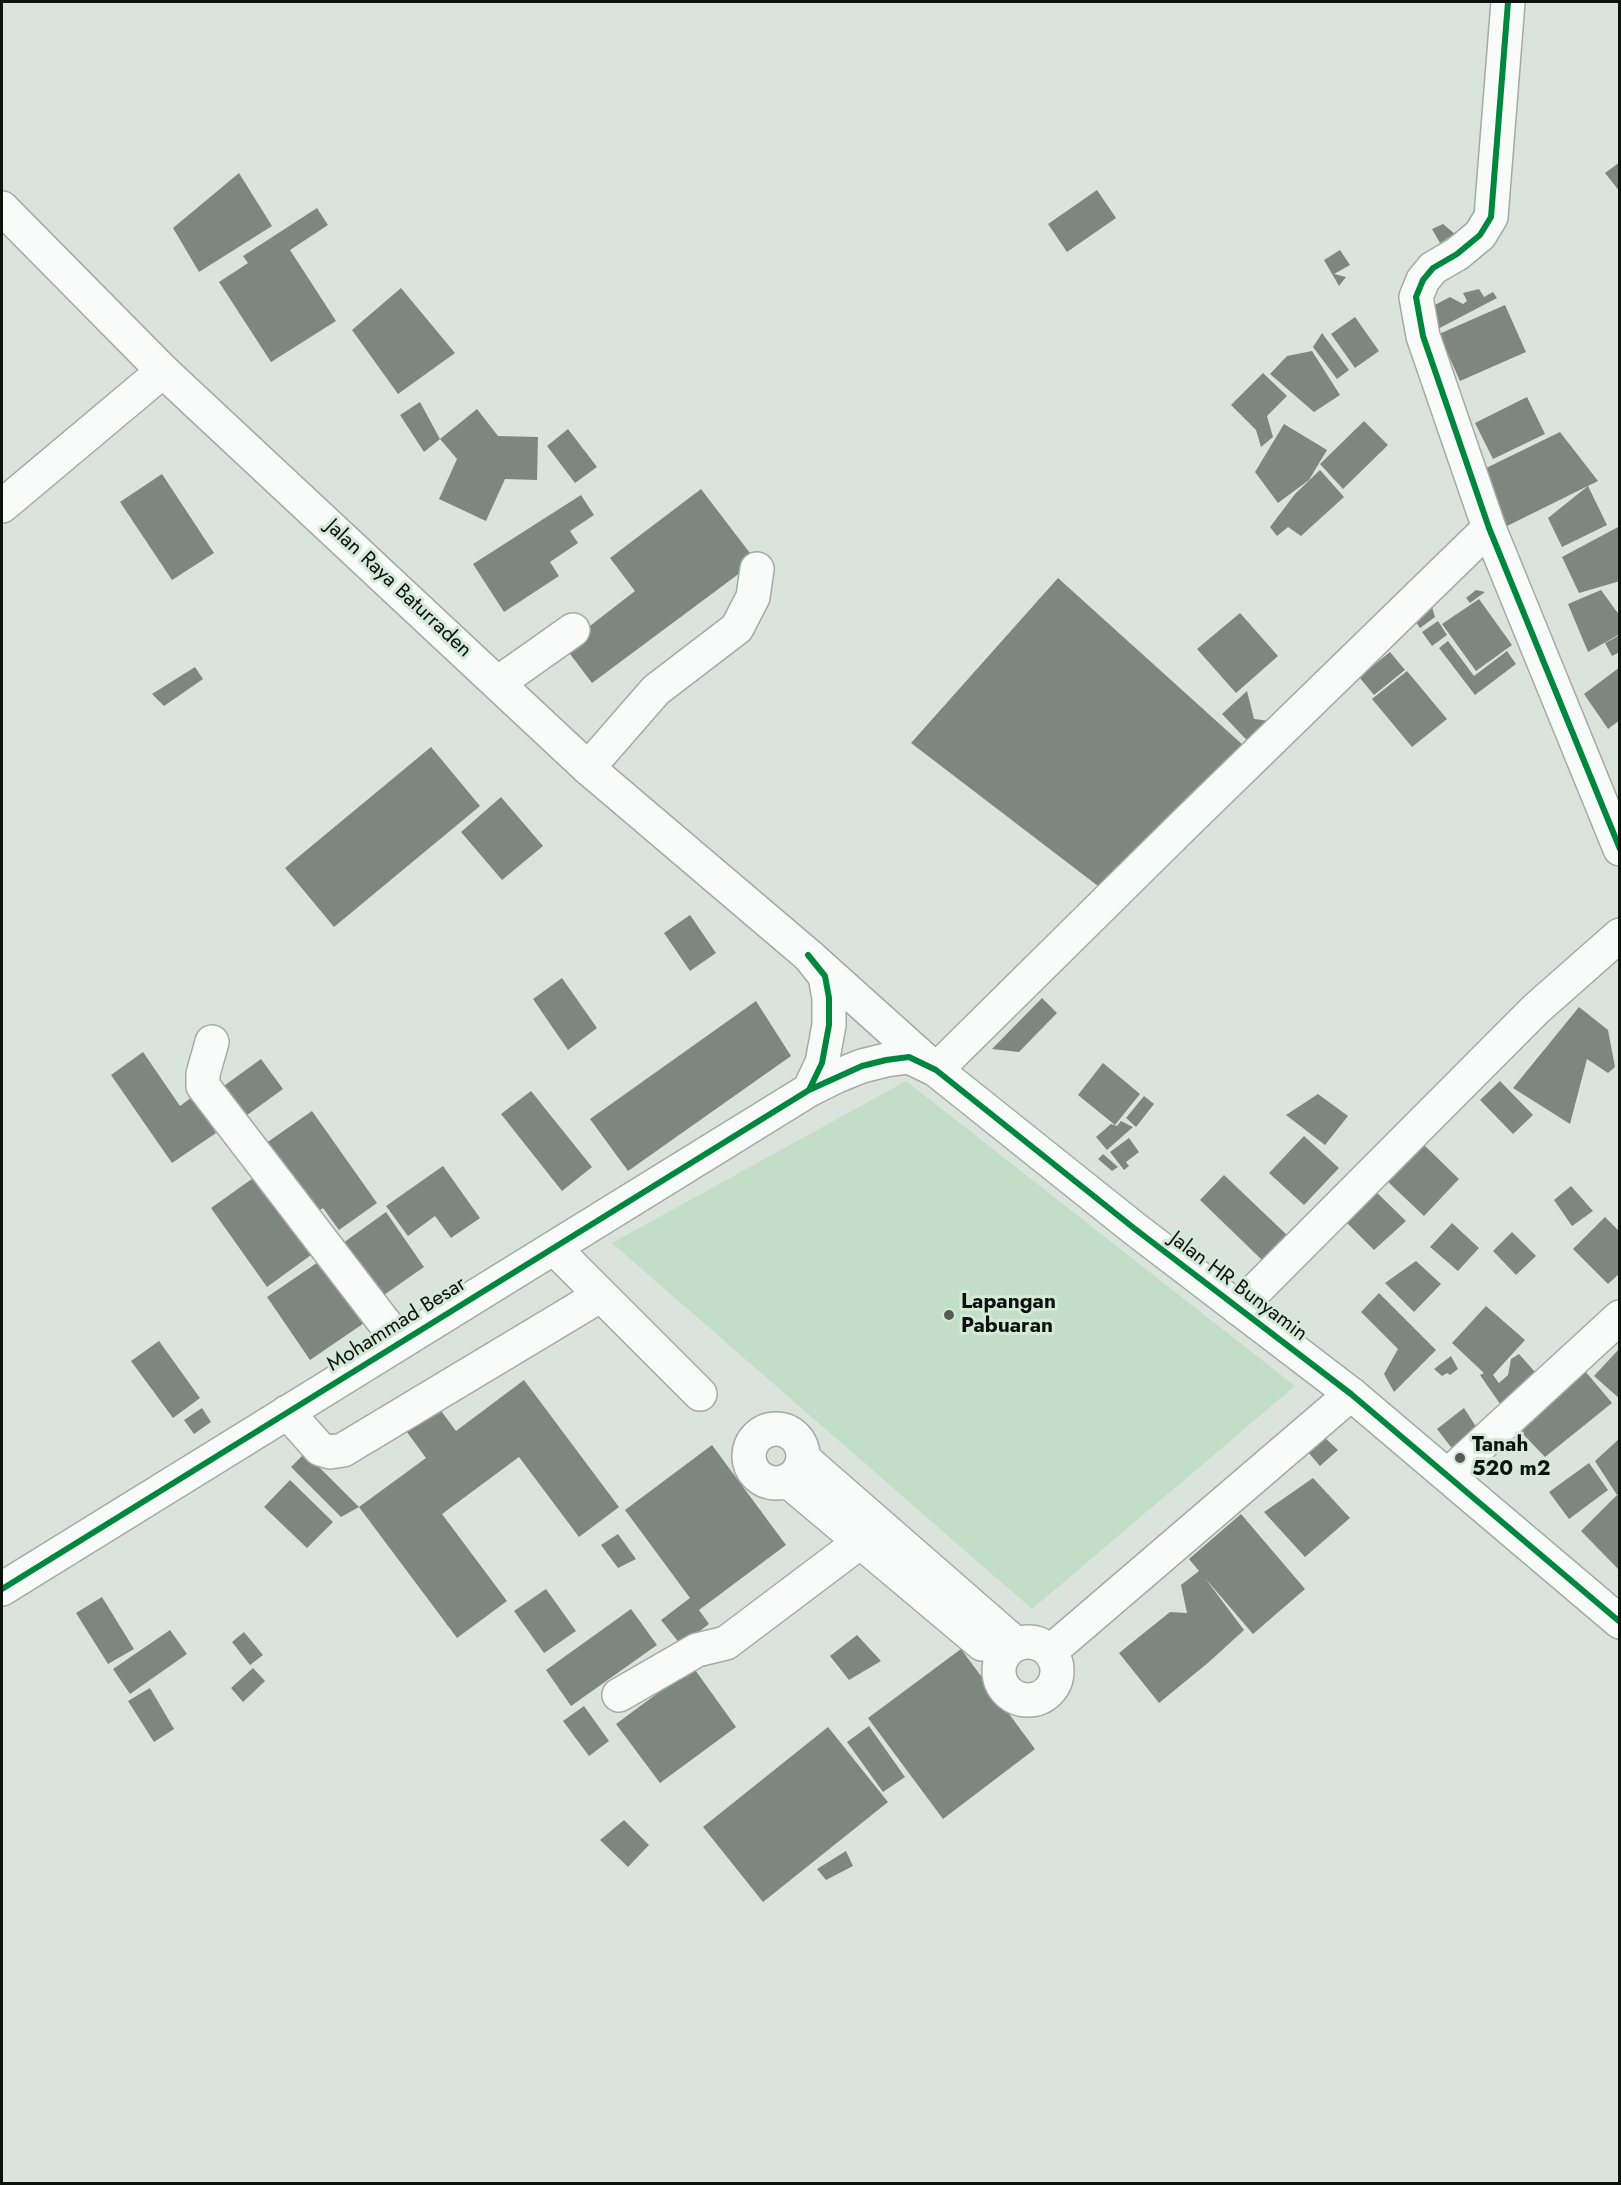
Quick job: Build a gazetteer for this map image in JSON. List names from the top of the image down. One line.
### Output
{"streets":{"street":["Jalan Raya Baturraden","Jalan HR Bunyamin","Mohammad Besar"]},"crossings":[["Jalan Raya Baturraden","Jalan HR Bunyamin"],["Jalan Raya Baturraden","Mohammad Besar"],["Jalan HR Bunyamin","Mohammad Besar"]],"places":["Lapangan Pabuaran","Tanah 520 m2"]}
